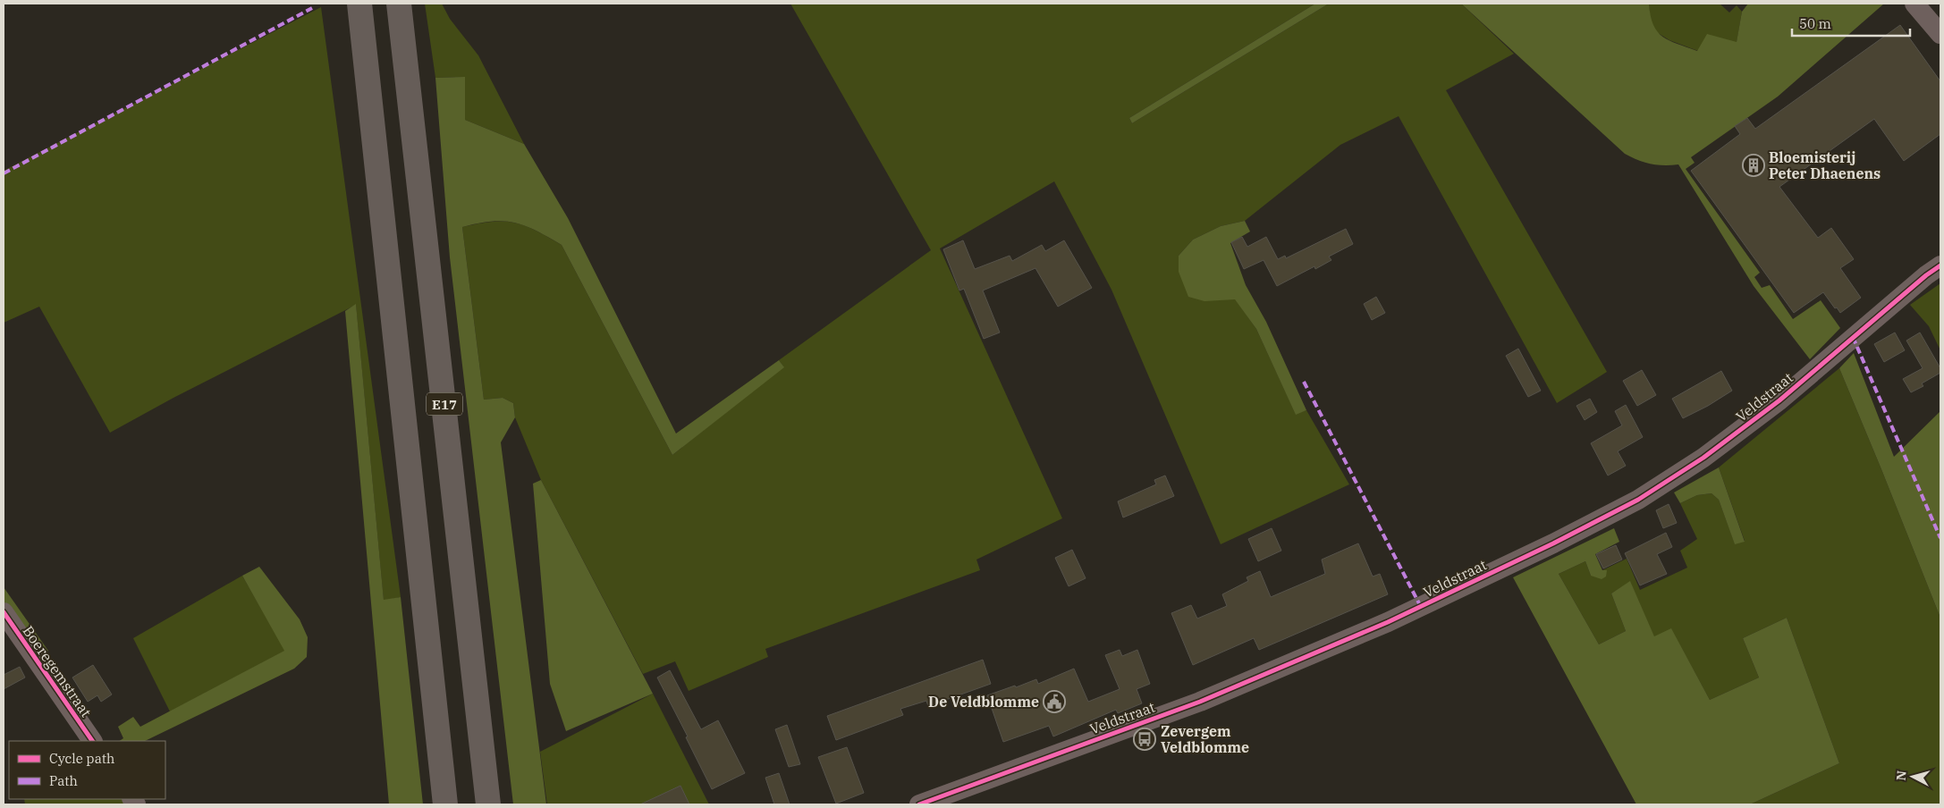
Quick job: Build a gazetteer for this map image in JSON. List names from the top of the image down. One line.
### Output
{"streets":{"highway":["E17"],"street":["Veldstraat","Boeregemstraat"]},"places":{"building":["Bloemisterij Peter Dhaenens"],"public building":["De Veldblomme"],"bus stop":["Zevergem Veldblomme"]},"legend":["Cycle path","Path"],"scale_bar":"50 m","north":"left"}
